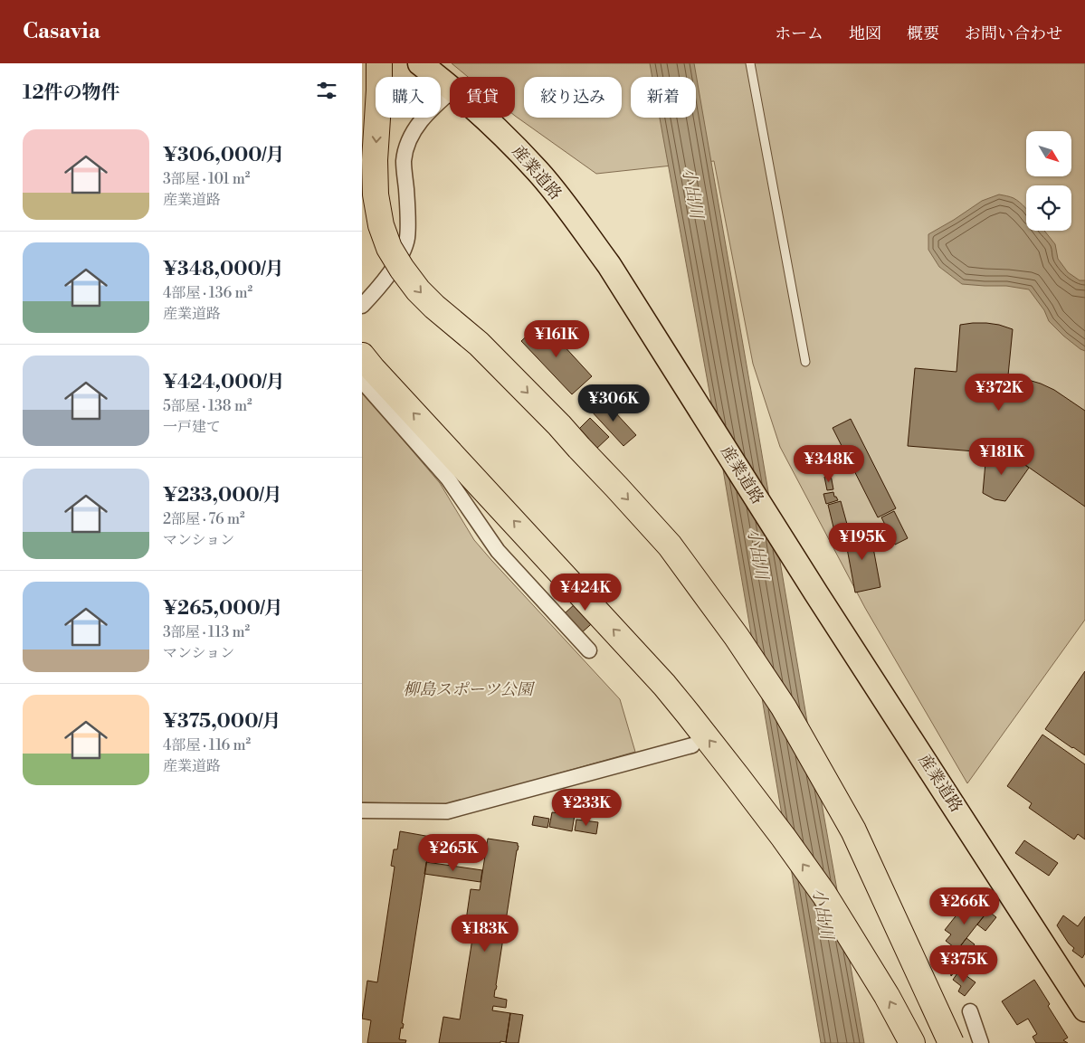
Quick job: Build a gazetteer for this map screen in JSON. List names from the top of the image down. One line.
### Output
{"streets":{"main road":["産業道路"]},"water":["小出川"],"parks":["柳島スポーツ公園"],"north":"bottom right","page":{"header":"Casavia","nav":["ホーム","地図","概要","お問い合わせ"],"heading":"12件の物件","chip":["購入","賃貸","絞り込み","新着"],"list":[{"name":"¥306,000/月","note":"3部屋 · 101 m² · 産業道路"},{"name":"¥348,000/月","note":"4部屋 · 136 m² · 産業道路"},{"name":"¥424,000/月","note":"5部屋 · 138 m² · 一戸建て"},{"name":"¥233,000/月","note":"2部屋 · 76 m² · マンション"},{"name":"¥265,000/月","note":"3部屋 · 113 m² · マンション"},{"name":"¥375,000/月","note":"4部屋 · 116 m² · 産業道路"}],"price":["¥161K","¥372K","¥306K","¥181K","¥348K","¥195K","¥424K","¥233K","¥265K","¥266K","¥183K","¥375K"]}}
